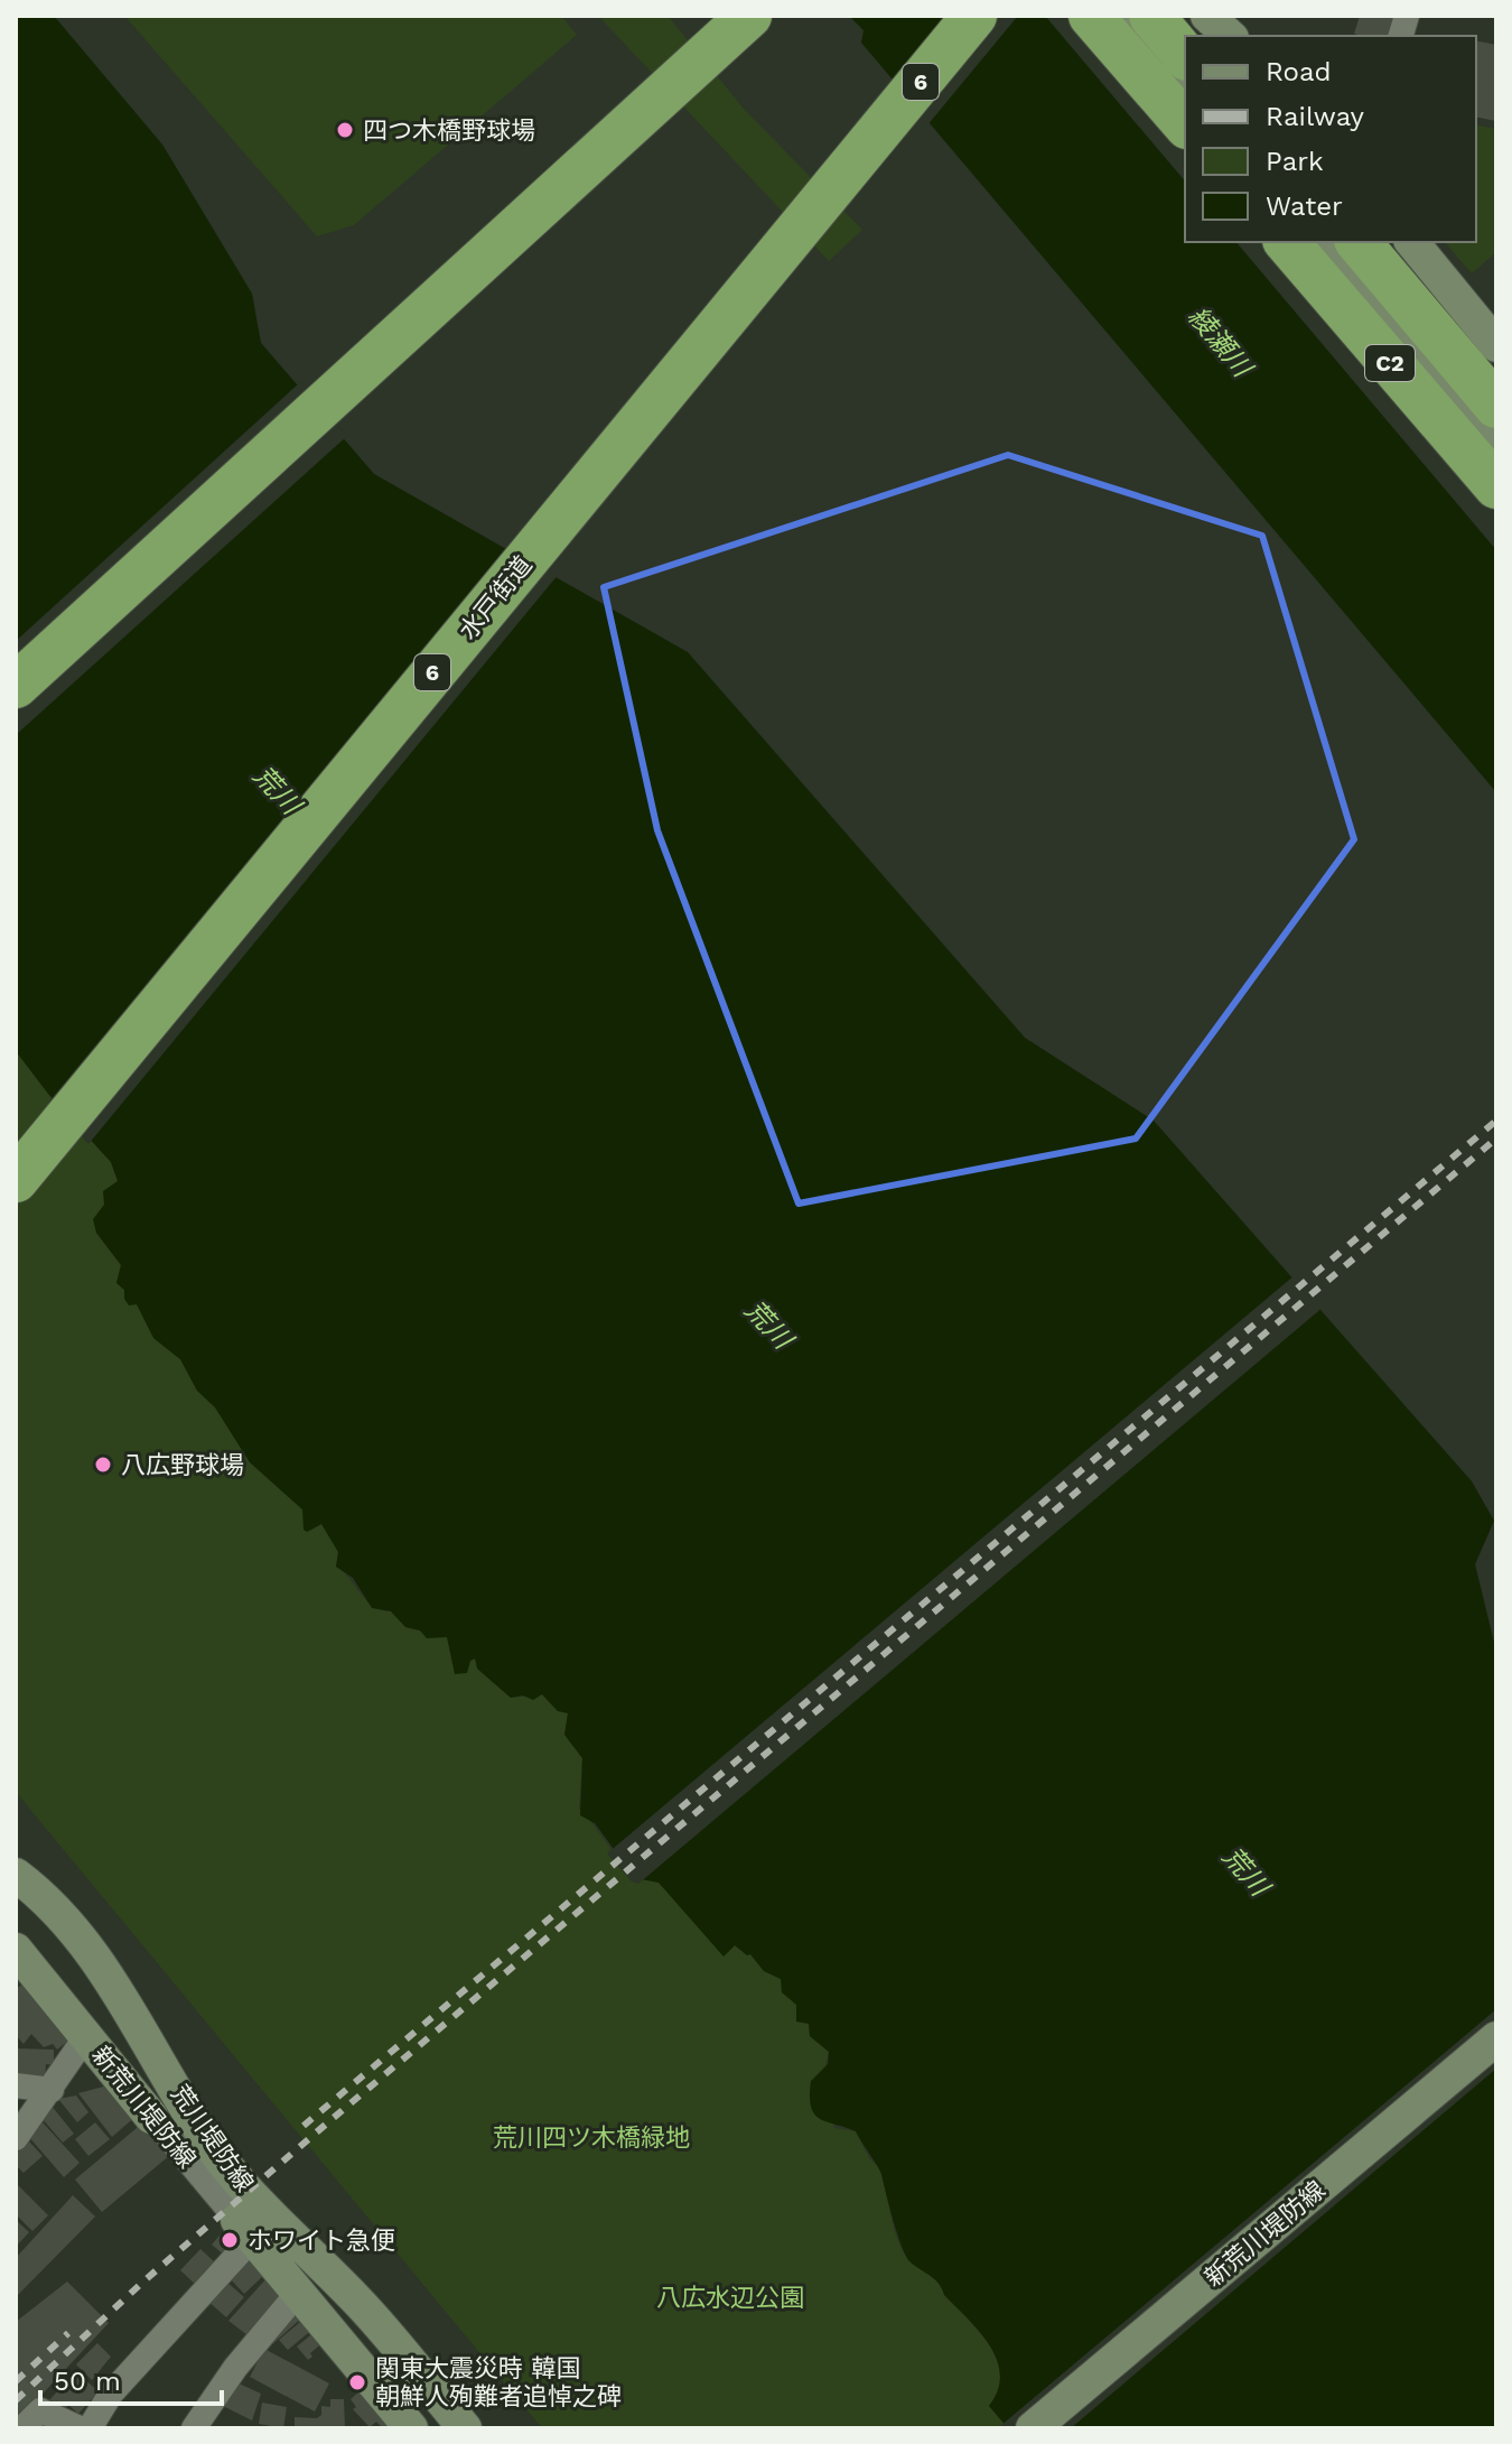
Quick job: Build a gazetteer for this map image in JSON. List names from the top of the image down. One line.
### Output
{"streets":{"highway":["6","C2","水戸街道"],"main road":["新荒川堤防線","荒川堤防線"]},"water":["綾瀬川","荒川"],"parks":["荒川四ツ木橋緑地","八広水辺公園"],"places":["四つ木橋野球場","八広野球場","ホワイト急便","関東大震災時 韓国 朝鮮人殉難者追悼之碑"],"legend":["Road","Railway","Park","Water"],"scale_bar":"50 m"}
